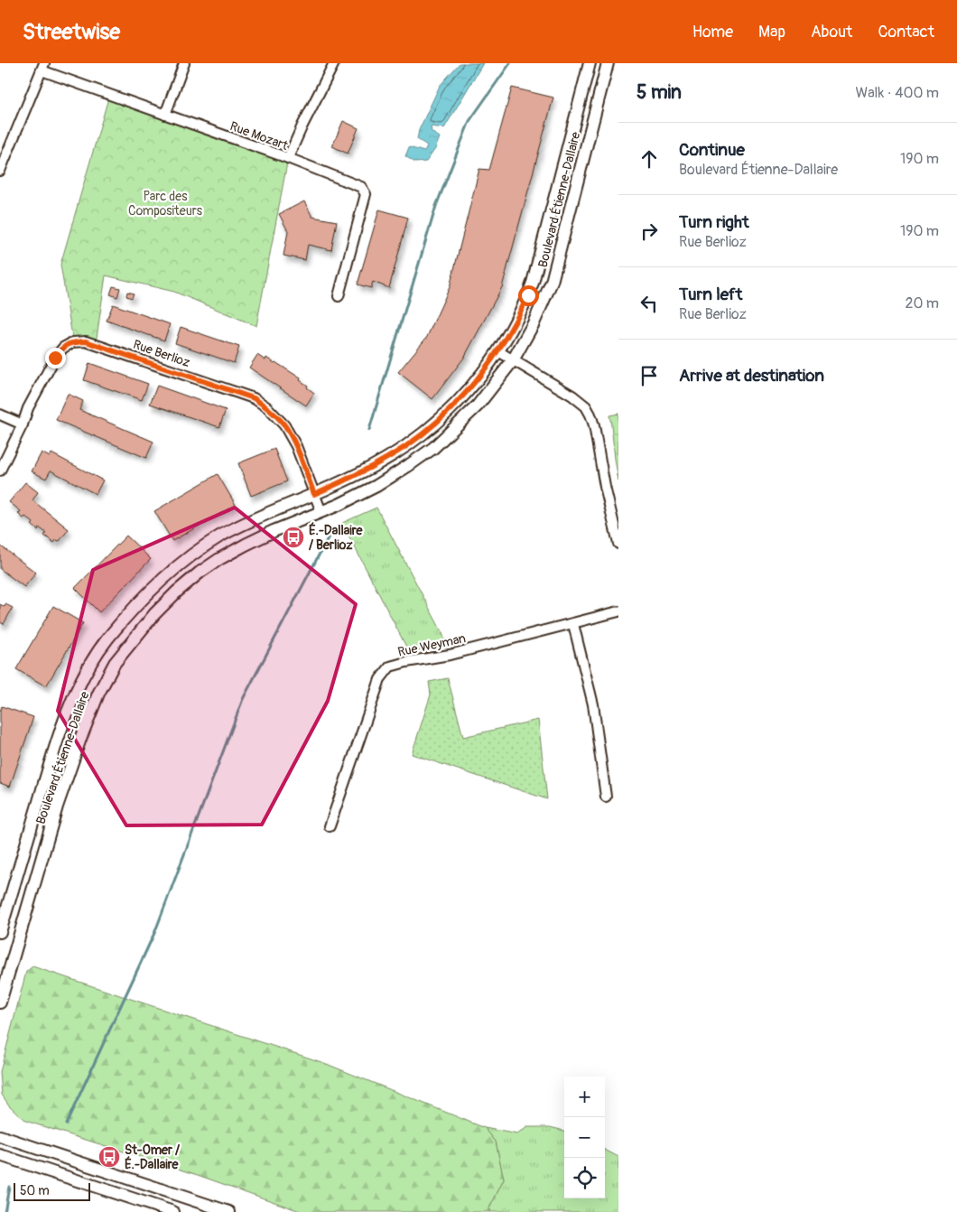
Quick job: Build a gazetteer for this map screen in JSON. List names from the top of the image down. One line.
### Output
{"streets":{"street":["Rue Mozart","Boulevard Étienne-Dallaire","Rue Berlioz","Rue Weyman"]},"crossings":[["Boulevard Étienne-Dallaire","Rue Berlioz"]],"parks":["Parc des Compositeurs"],"places":{"bus stop":["É.-Dallaire / Berlioz","St-Omer / É.-Dallaire"]},"scale_bar":"50 m","page":{"header":"Streetwise","nav":["Home","Map","About","Contact"],"heading":["5 min","Walk · 400 m"],"list":[["Continue","Boulevard Étienne-Dallaire","190 m"],["Turn right","Rue Berlioz","190 m"],["Turn left","Rue Berlioz","20 m"],"Arrive at destination"],"map_buttons":["+","−"],"scale":"50 m"}}
